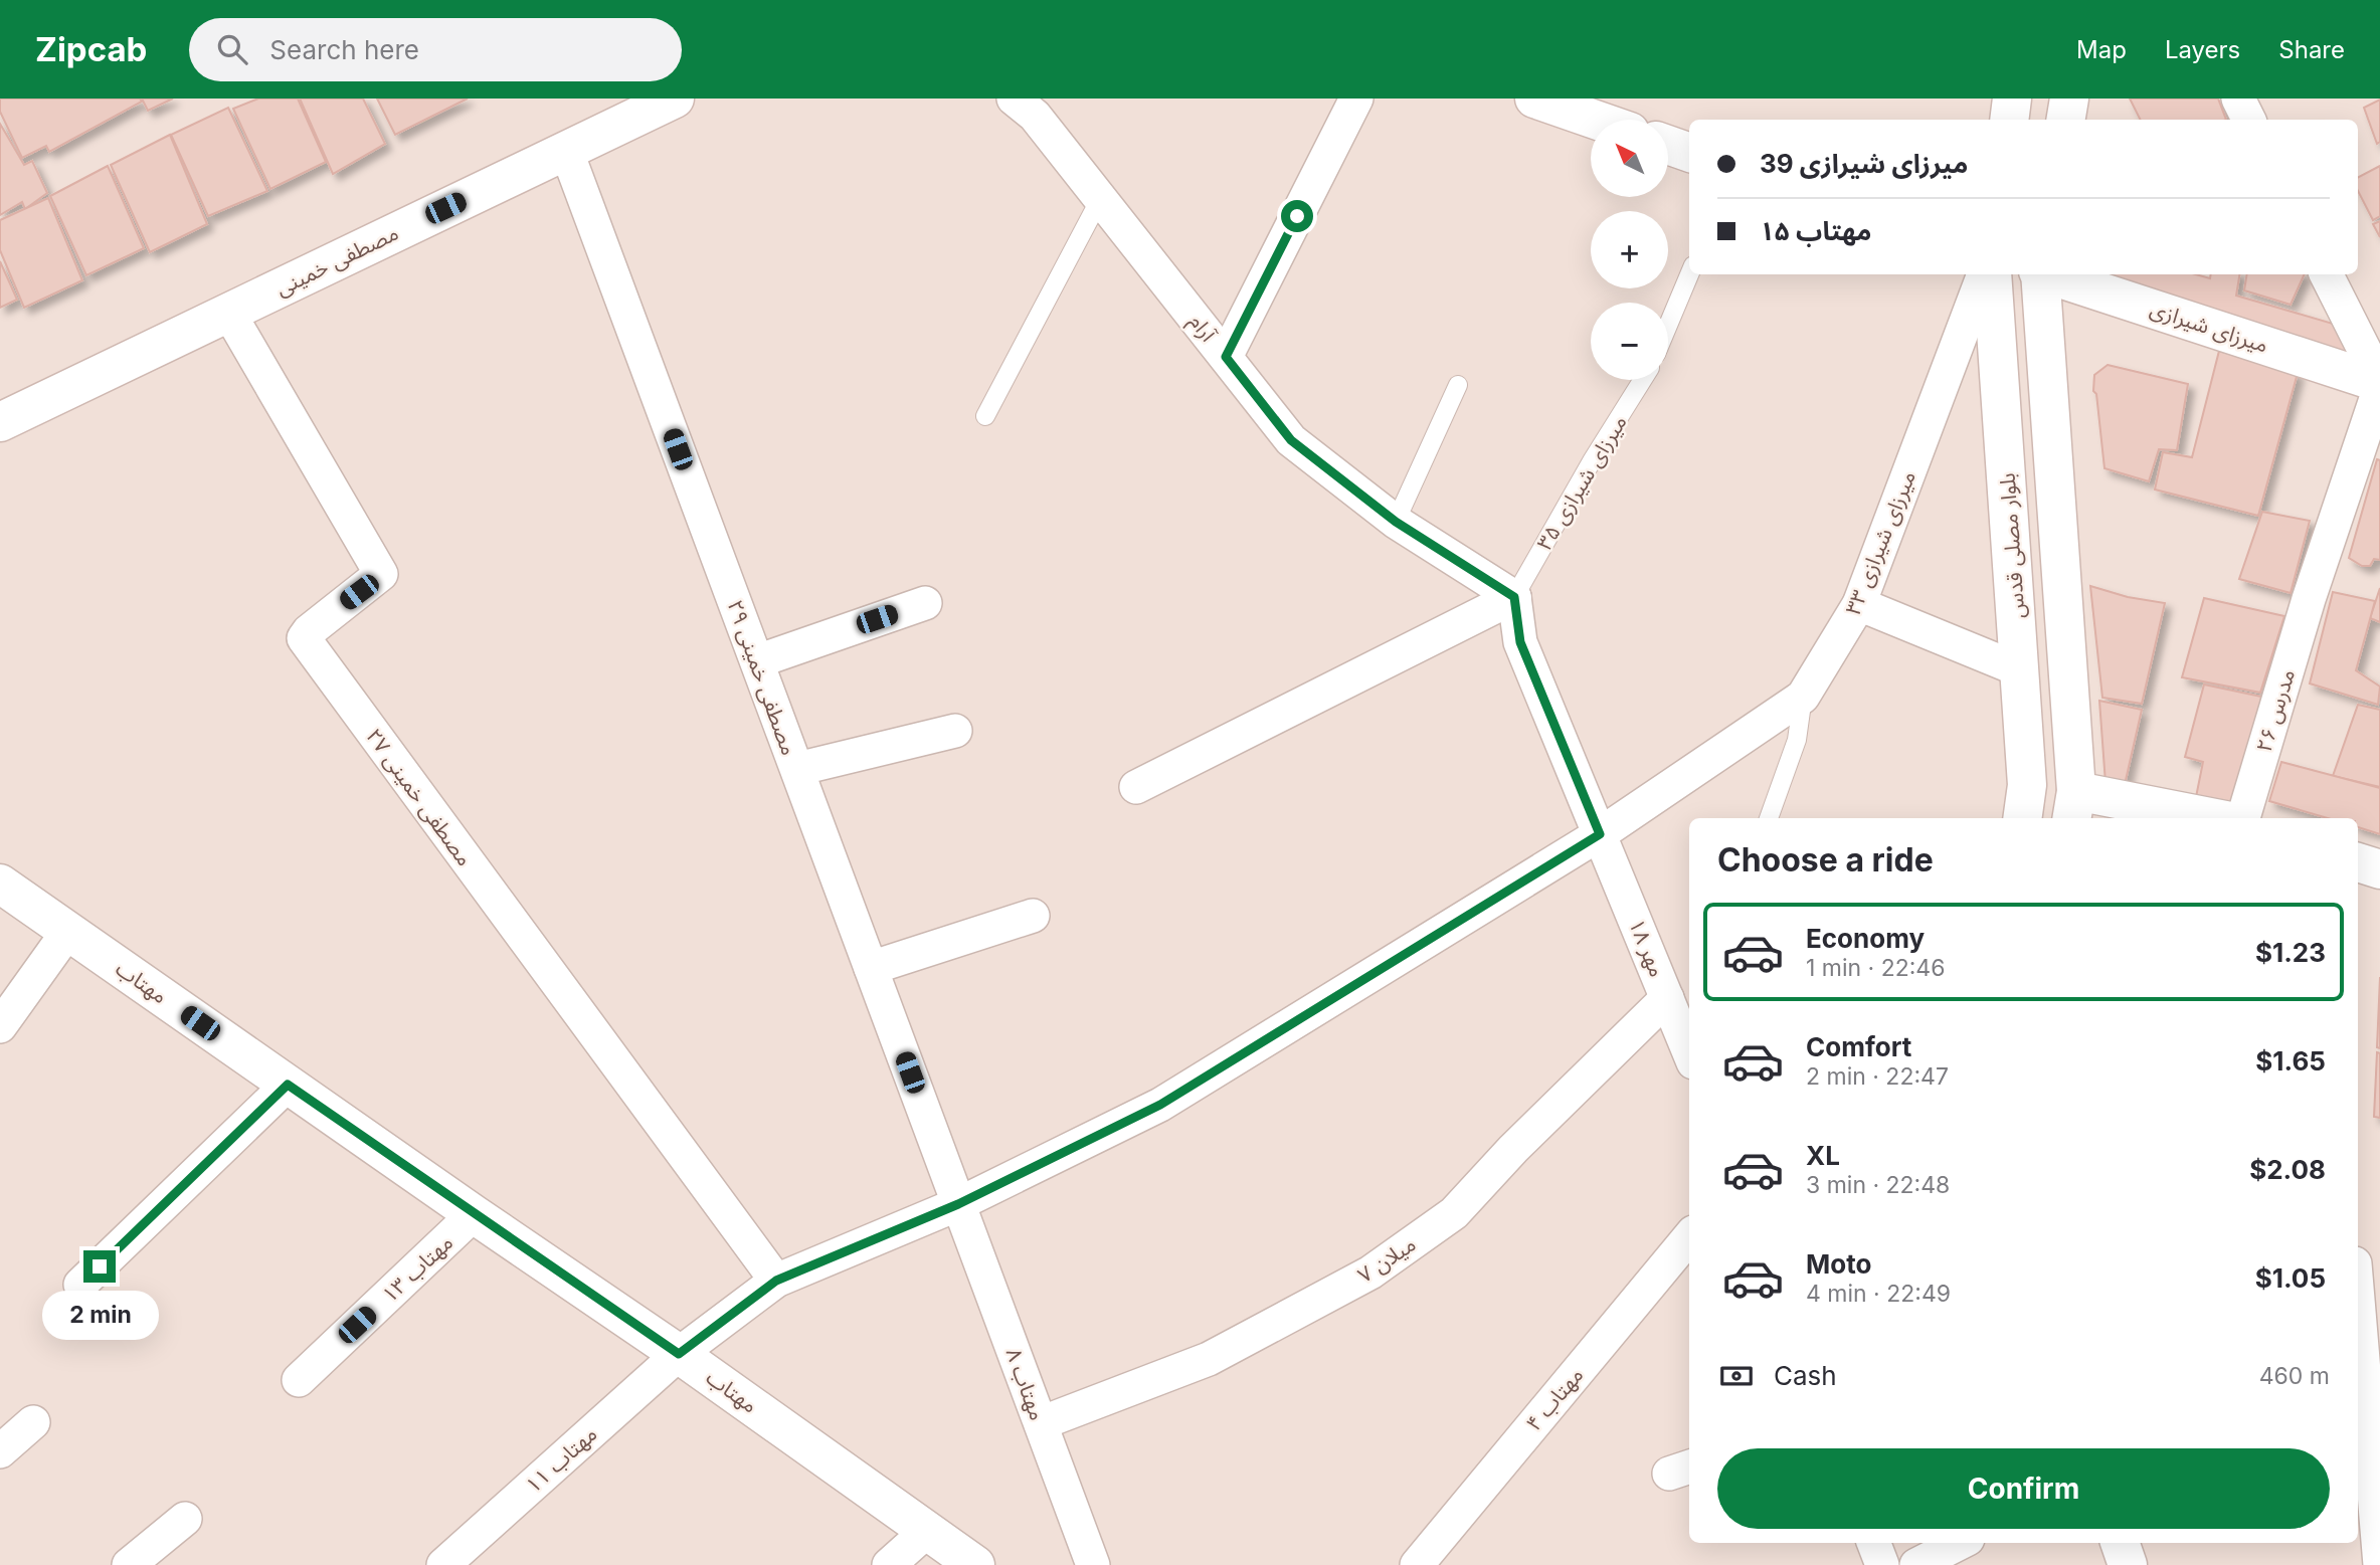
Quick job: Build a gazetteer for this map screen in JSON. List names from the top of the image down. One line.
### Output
{"streets":{"main road":["مصطفی خمینی","میرزای شیرازی","بلوار مصلی قدس","مهتاب"],"street":["آرام","میرزای شیرازی ۳۳","مصطفی خمینی ۲۹","مدرس ۲۶","مصطفی خمینی ۲۷","مهر ۱۸","میلان ۷","مهتاب ۱۳","مهتاب ۸","مهتاب ۴","مهتاب ۱۱"],"lane":["میرزای شیرازی ۳۵"]},"crossings":[["مصطفی خمینی","مصطفی خمینی ۲۹"],["مصطفی خمینی","مصطفی خمینی ۲۷"],["میرزای شیرازی","مدرس ۲۶"],["آرام","میرزای شیرازی ۳۵"],["آرام","مهر ۱۸"],["میرزای شیرازی ۳۵","مهر ۱۸"],["میرزای شیرازی ۳۳","مصطفی خمینی ۲۹"],["میرزای شیرازی ۳۳","مهر ۱۸"],["میرزای شیرازی ۳۳","مهتاب ۸"],["میرزای شیرازی ۳۳","مهتاب ۱۱"],["مصطفی خمینی ۲۹","مهتاب ۸"],["مصطفی خمینی ۲۹","مهتاب ۱۱"],["مصطفی خمینی ۲۷","مهتاب ۱۱"],["مهر ۱۸","میلان ۷"],["مهتاب","مهتاب ۱۳"],["مهتاب","مهتاب ۱۱"],["میلان ۷","مهتاب ۸"],["مهتاب ۸","مهتاب ۱۱"]],"north":"top left","page":{"header":"Zipcab","search":"Search here","nav":["Map","Layers","Share"],"map_buttons":["+","−"],"banner":["میرزای شیرازی 39","مهتاب ۱۵"],"heading":"Choose a ride","list":[{"name":"Economy","note":"1 min · 22:46","value":"$1.23"},{"name":"Comfort","note":"2 min · 22:47","value":"$1.65"},{"name":"XL","note":"3 min · 22:48","value":"$2.08"},{"name":"Moto","note":"4 min · 22:49","value":"$1.05"}],"bubble":"2 min","pay":["Cash","460 m"],"buttons":"Confirm"}}
